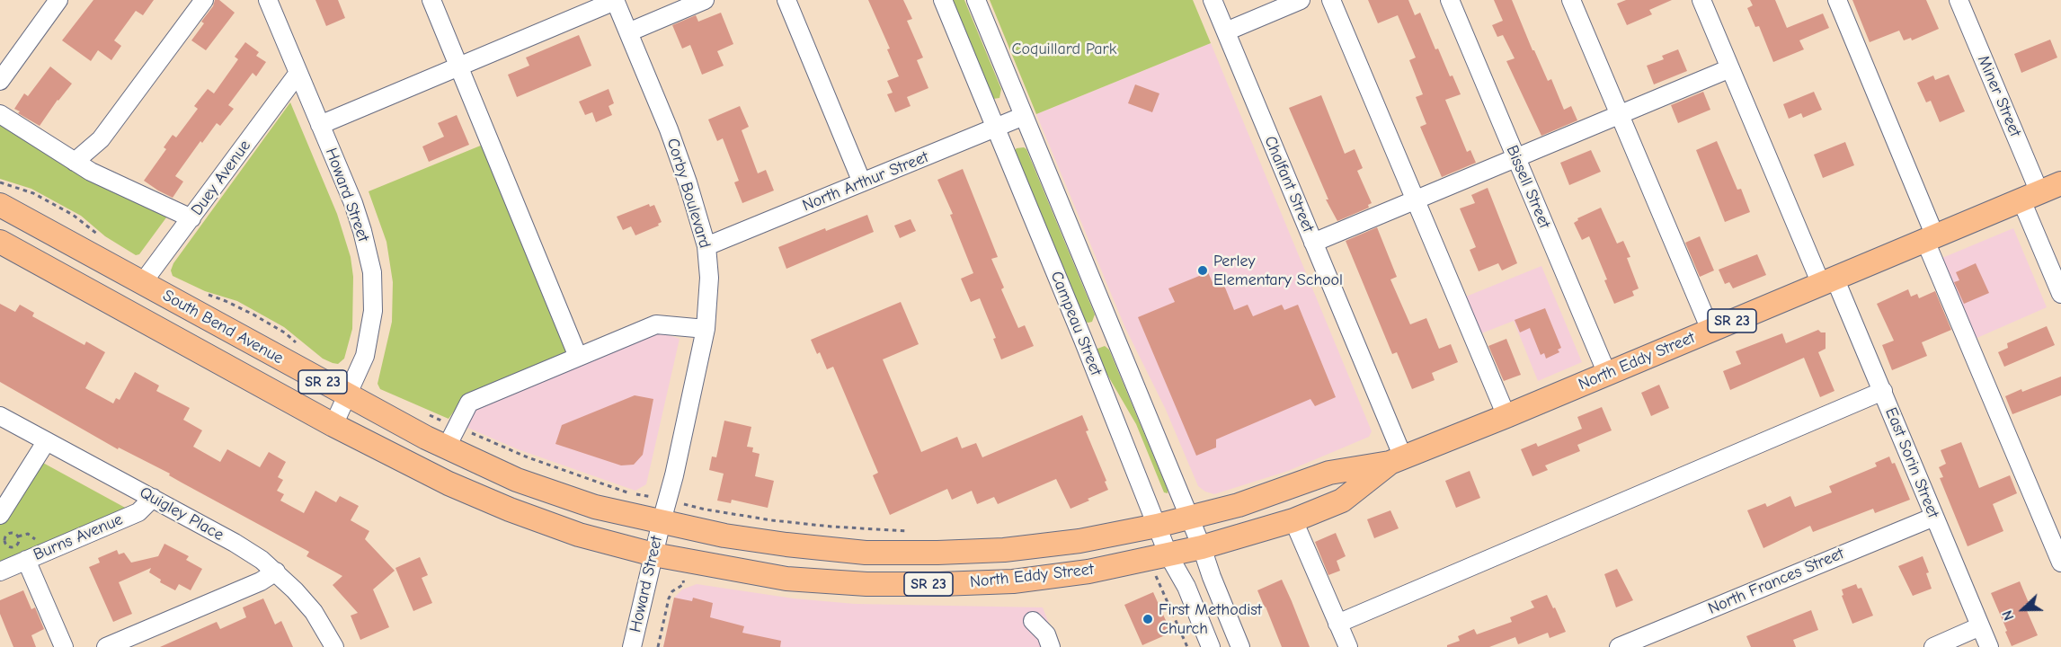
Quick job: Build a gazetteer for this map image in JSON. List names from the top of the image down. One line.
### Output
{"streets":{"main road":["SR 23","South Bend Avenue","North Eddy Street"],"street":["Miner Street","Duey Avenue","North Arthur Street","Chalfant Street","Bissell Street","Corby Boulevard","Howard Street","Campeau Street","East Sorin Street","Quigley Place","Burns Avenue","North Frances Street"]},"crossings":[["Miner Street","North Eddy Street"],["Duey Avenue","Howard Street"],["Duey Avenue","South Bend Avenue"],["North Arthur Street","Corby Boulevard"],["North Arthur Street","Campeau Street"],["Chalfant Street","North Eddy Street"],["Bissell Street","North Eddy Street"],["Corby Boulevard","Howard Street"],["Corby Boulevard","South Bend Avenue"],["Corby Boulevard","North Eddy Street"],["Howard Street","South Bend Avenue"],["Howard Street","North Eddy Street"],["Campeau Street","North Eddy Street"],["South Bend Avenue","North Eddy Street"],["North Eddy Street","East Sorin Street"],["East Sorin Street","North Frances Street"],["Quigley Place","Burns Avenue"]],"parks":["Coquillard Park"],"places":["Perley Elementary School","First Methodist Church"],"north":"left"}
